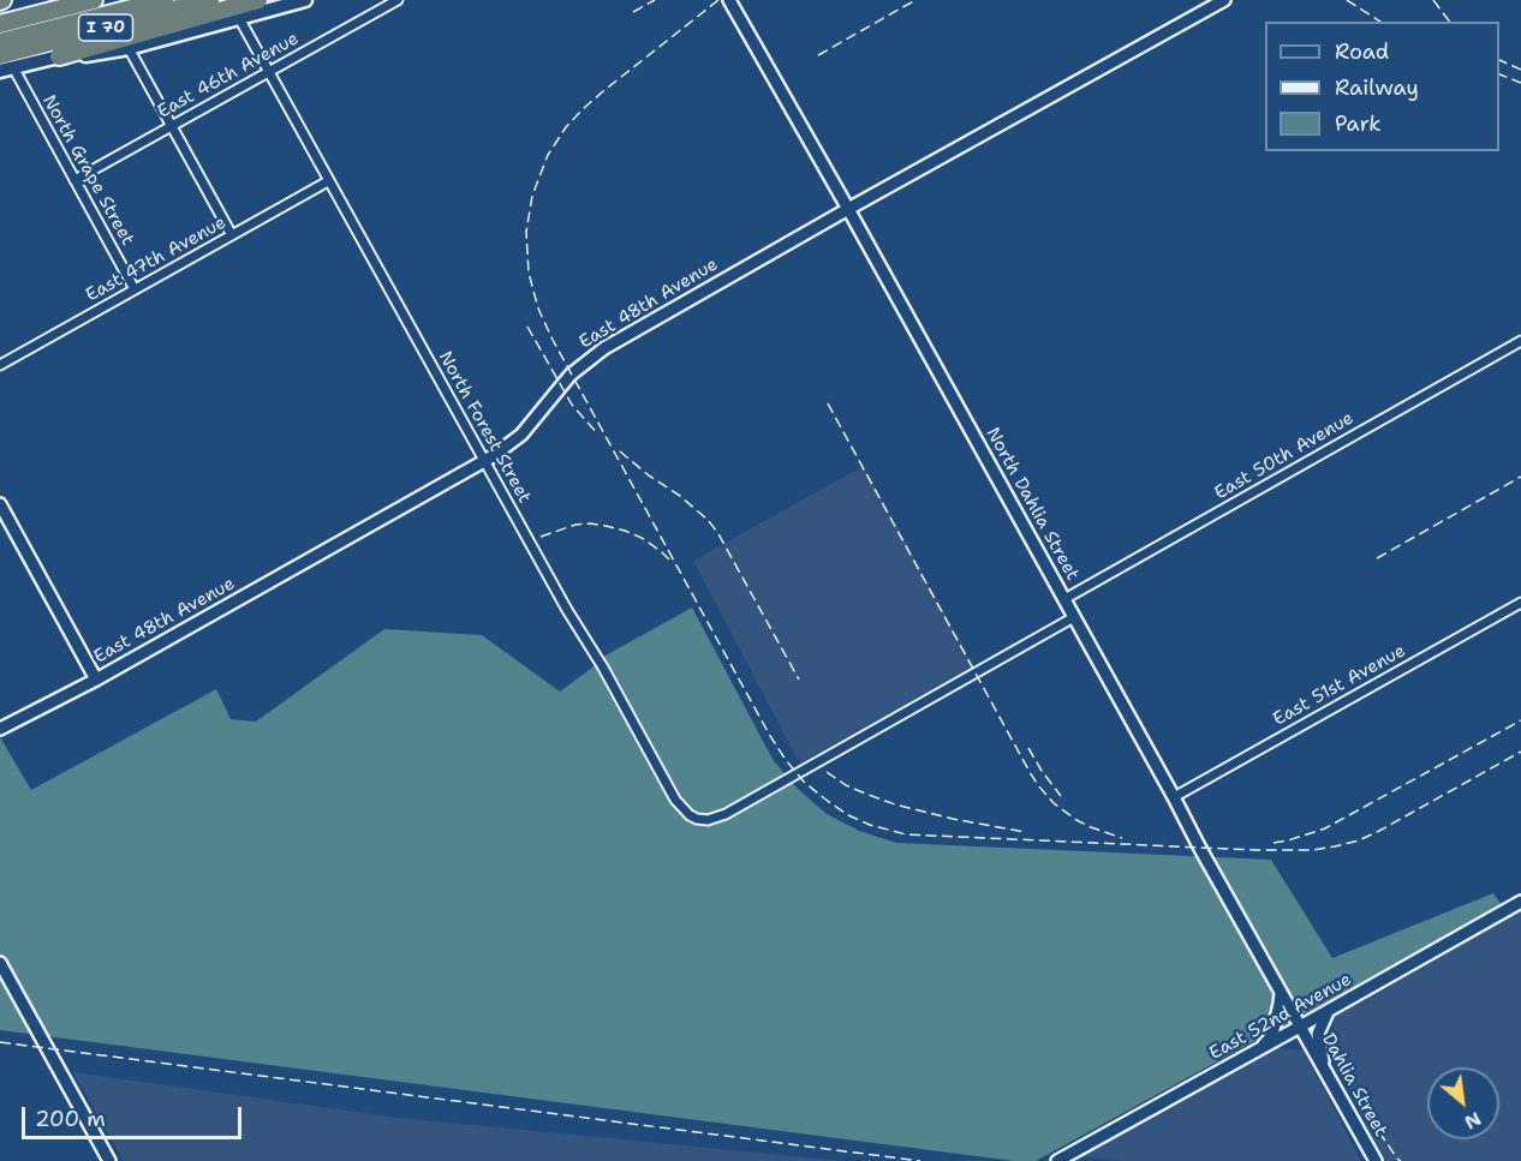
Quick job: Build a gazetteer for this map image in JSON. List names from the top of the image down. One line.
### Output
{"streets":{"highway":["I 70"],"street":["East 46th Avenue","North Grape Street","East 47th Avenue","East 48th Avenue","North Forest Street","East 50th Avenue","North Dahlia Street","East 51st Avenue","East 52nd Avenue","Dahlia Street"]},"crossings":[["East 46th Avenue","North Grape Street"],["East 46th Avenue","North Forest Street"],["North Grape Street","East 47th Avenue"],["East 47th Avenue","North Forest Street"],["East 48th Avenue","North Forest Street"],["East 48th Avenue","North Dahlia Street"],["North Forest Street","North Dahlia Street"],["East 50th Avenue","North Dahlia Street"],["North Dahlia Street","East 51st Avenue"],["North Dahlia Street","East 52nd Avenue"],["North Dahlia Street","Dahlia Street"],["East 52nd Avenue","Dahlia Street"]],"legend":["Road","Railway","Park"],"scale_bar":"200 m","north":"bottom right"}
